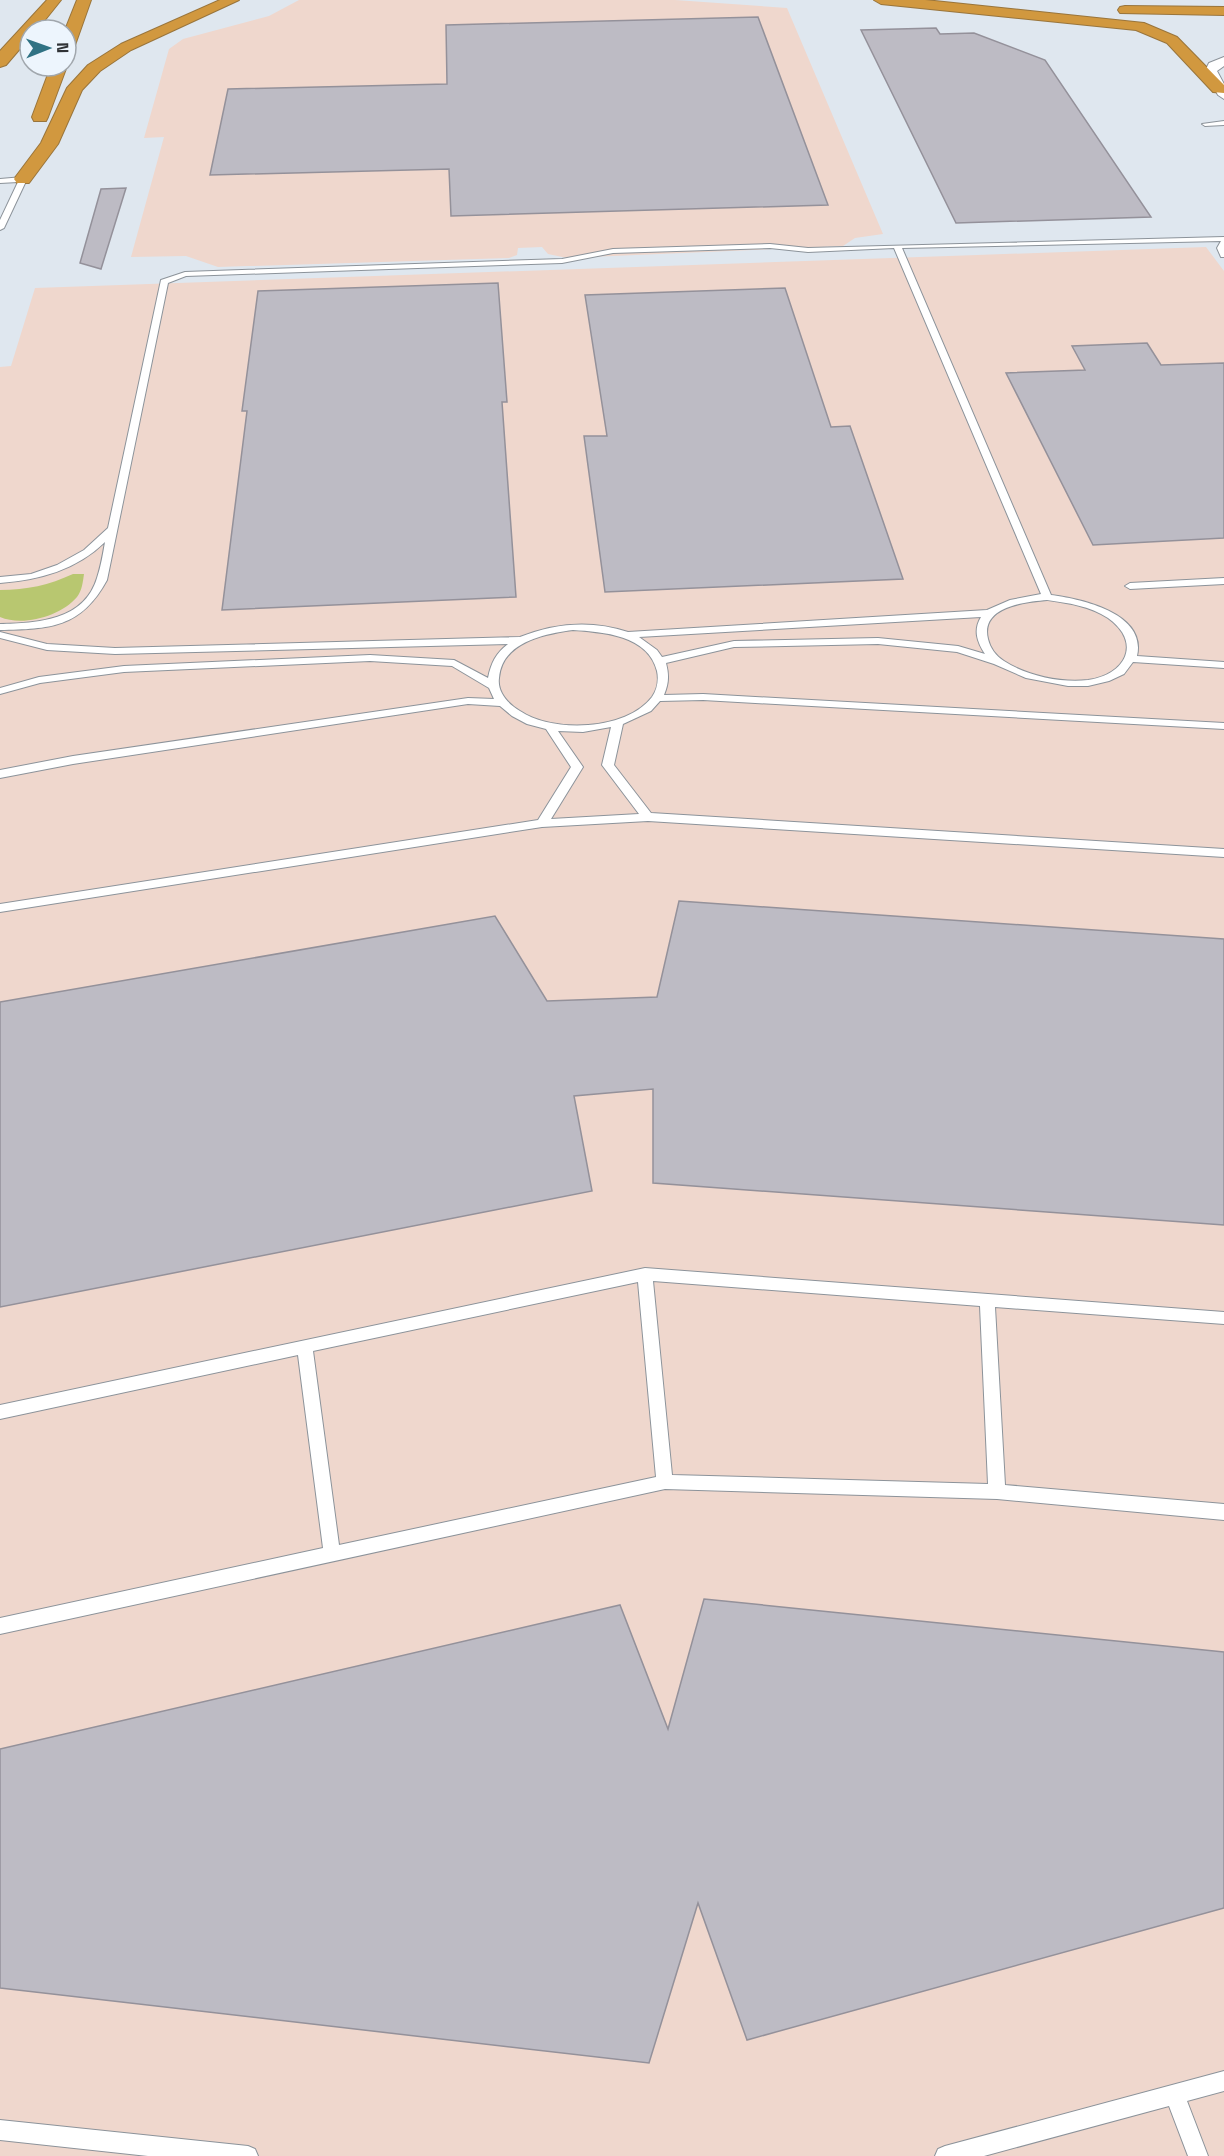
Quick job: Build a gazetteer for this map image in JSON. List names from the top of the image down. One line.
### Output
{"north":"right"}
